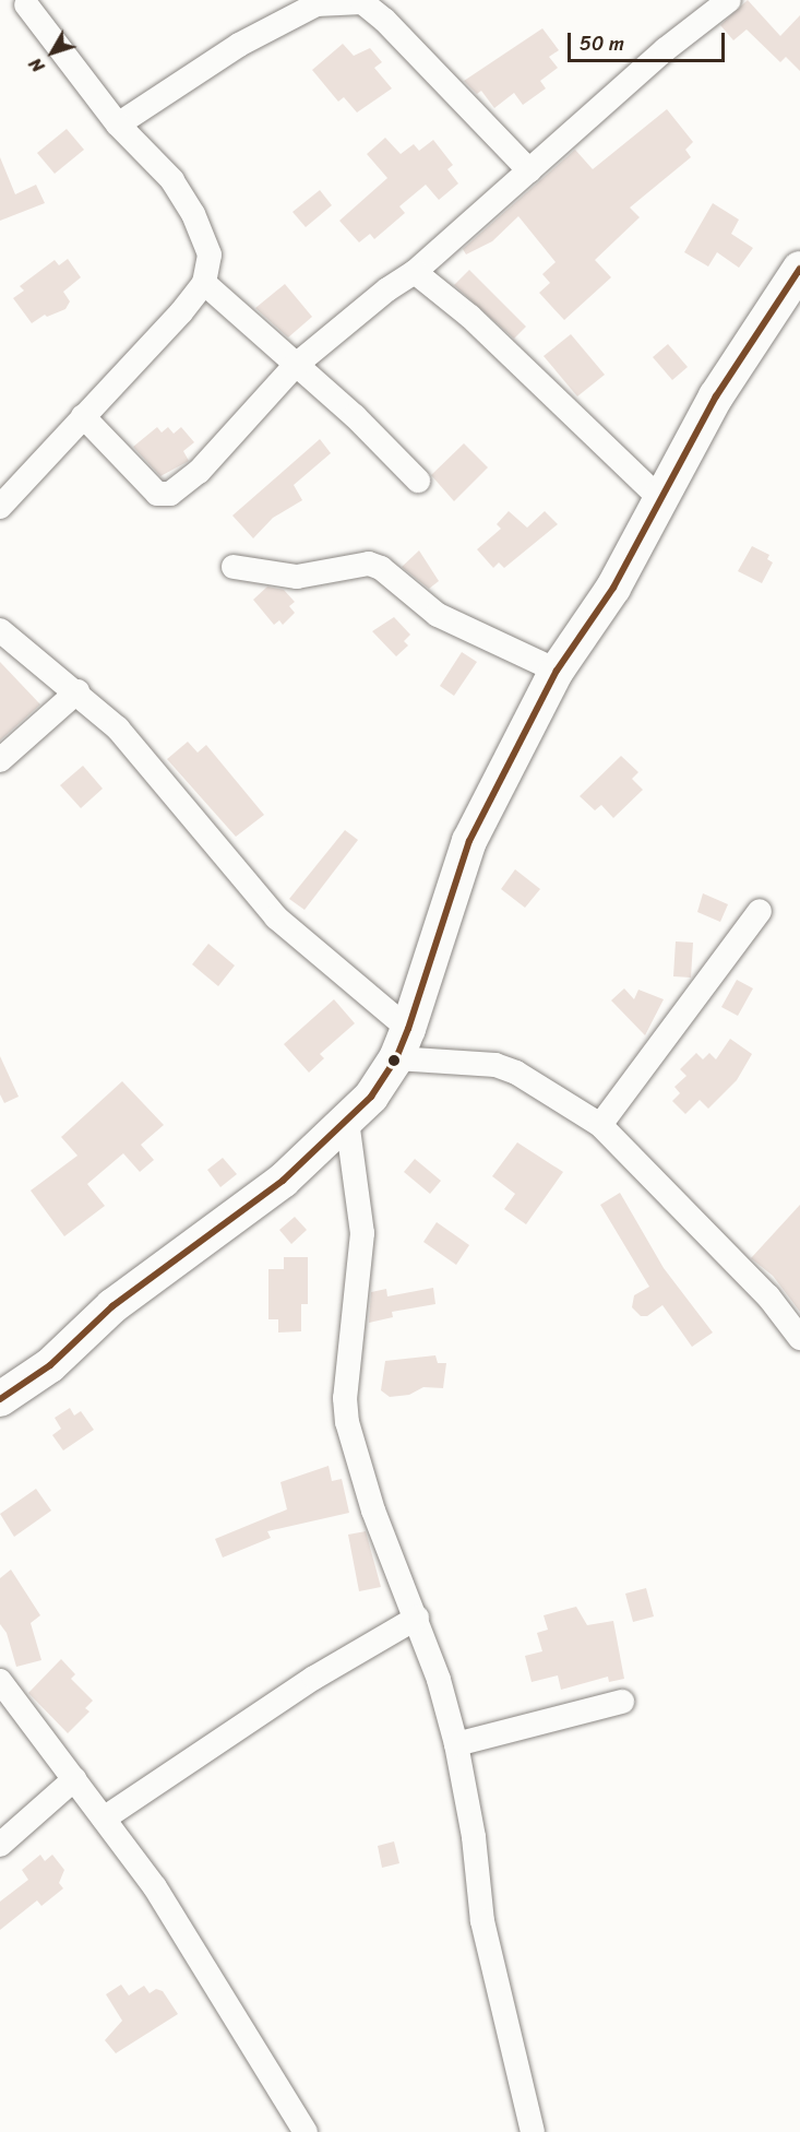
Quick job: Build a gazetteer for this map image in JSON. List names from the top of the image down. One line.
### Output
{"scale_bar":"50 m","north":"bottom left"}
